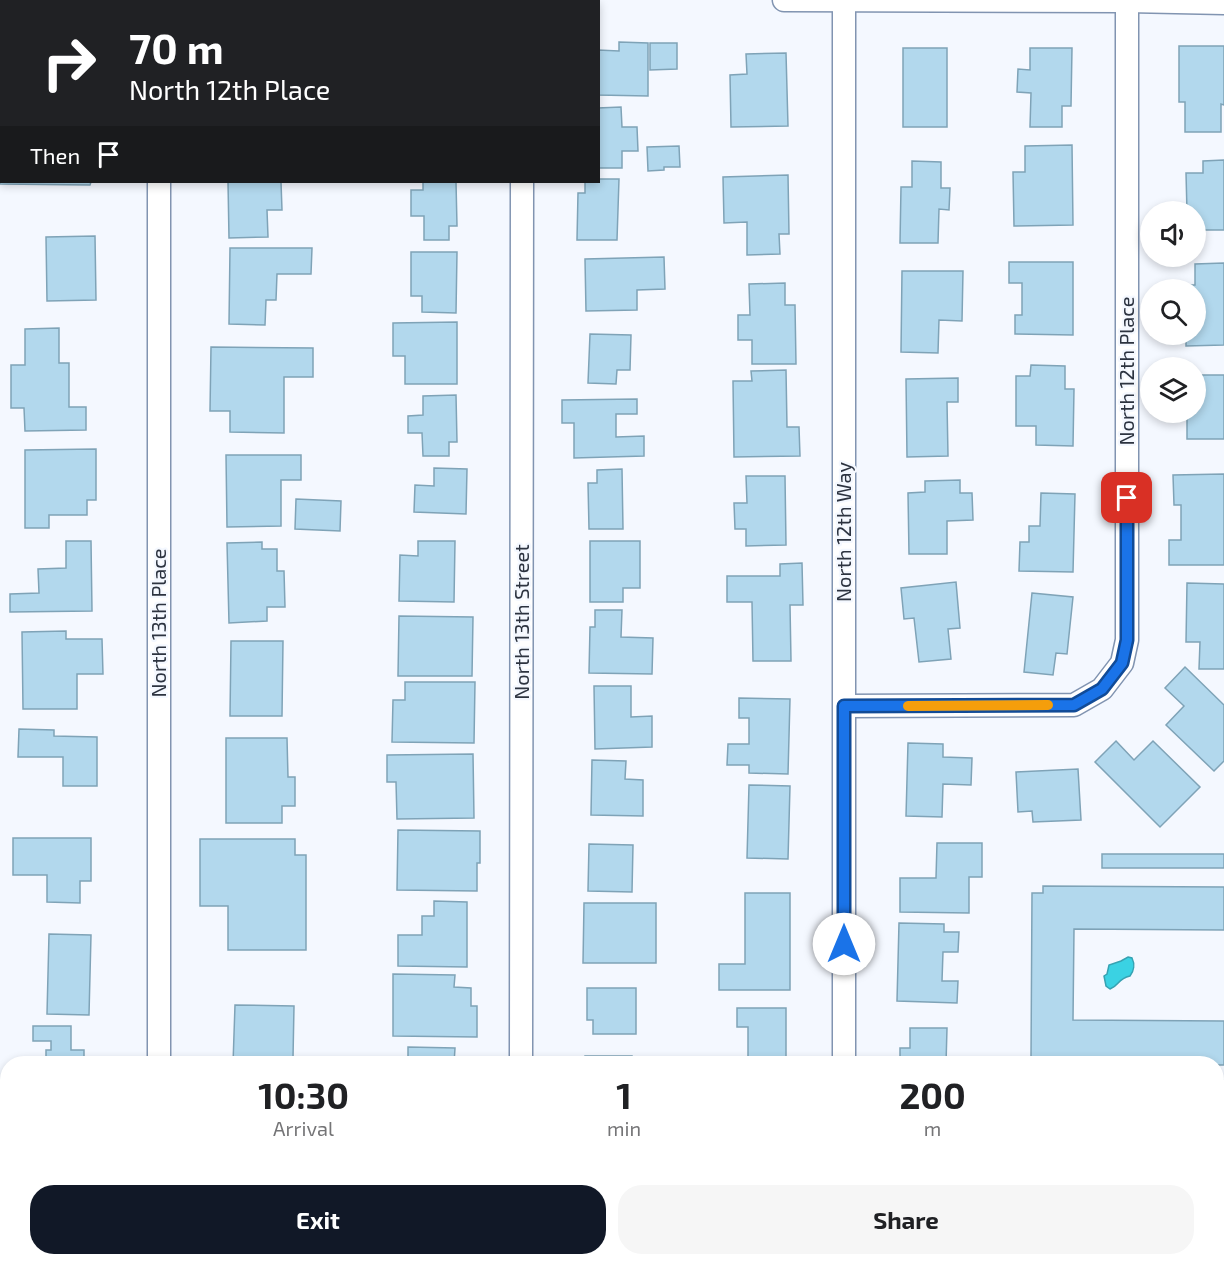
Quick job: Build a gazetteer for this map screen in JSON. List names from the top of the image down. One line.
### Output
{"streets":{"street":["North 12th Place","North 12th Way","North 13th Street","North 13th Place"]},"crossings":[["North 12th Place","North 12th Way"]],"page":{"turn":["70 m","North 12th Place"],"then":"Then","eta":["10:30","Arrival","1","min","200","m"],"buttons":["Exit","Share"]}}
